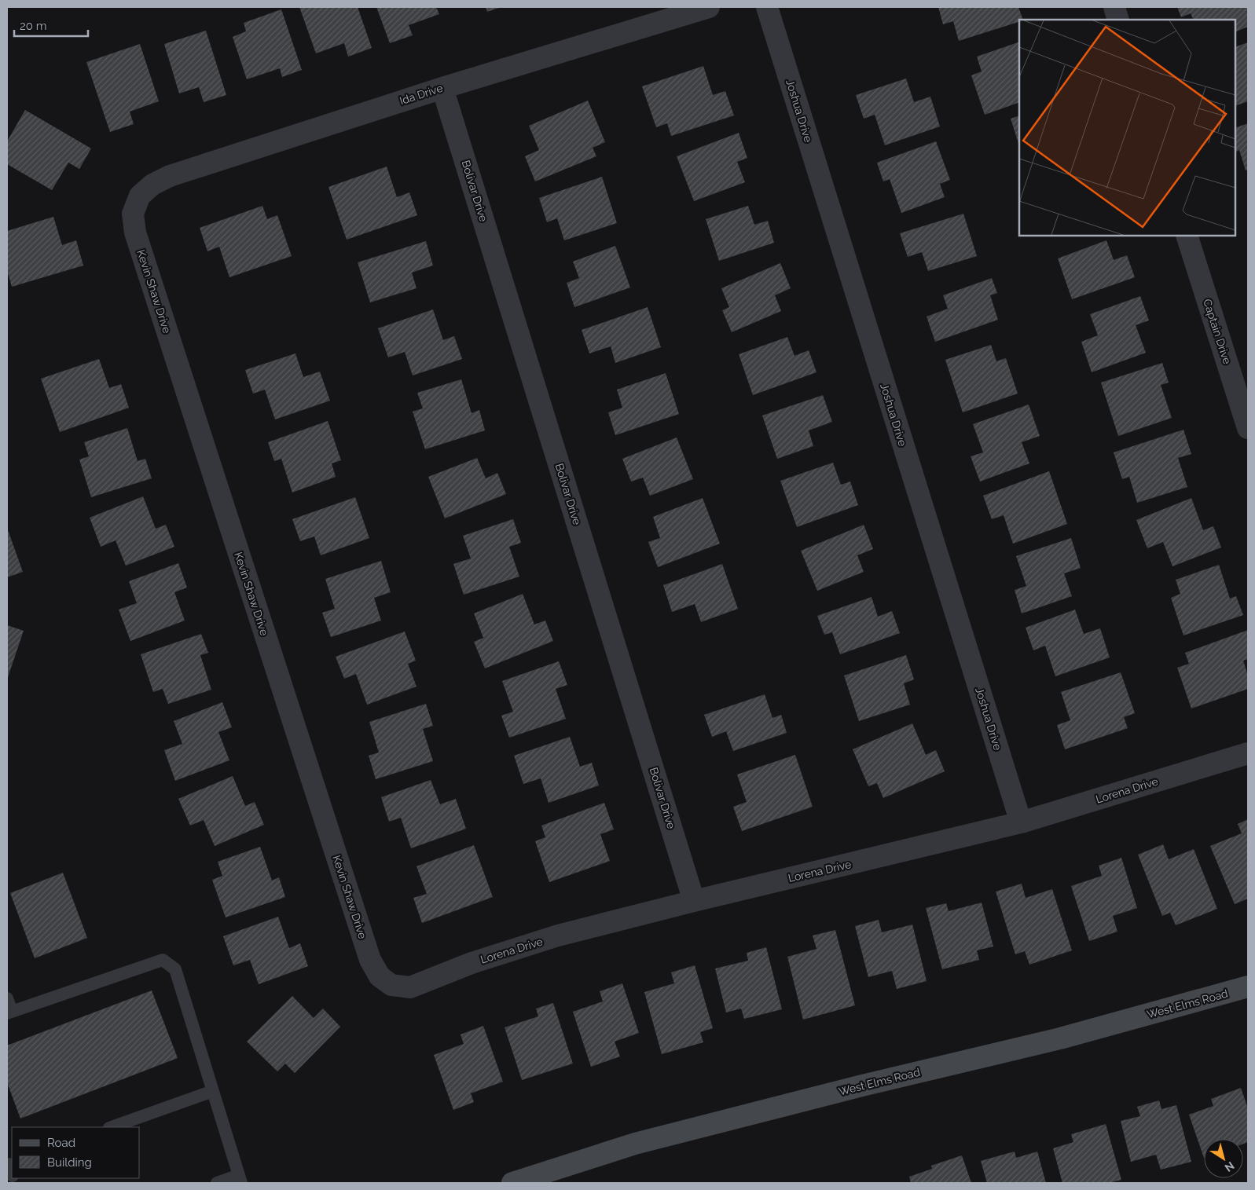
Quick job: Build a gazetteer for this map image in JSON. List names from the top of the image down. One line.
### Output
{"streets":{"main road":["West Elms Road"],"street":["Ida Drive","Joshua Drive","Bolivar Drive","Kevin Shaw Drive","Captain Drive","Lorena Drive"]},"crossings":[["Ida Drive","Bolivar Drive"],["Ida Drive","Kevin Shaw Drive"],["Joshua Drive","Lorena Drive"],["Bolivar Drive","Lorena Drive"],["Kevin Shaw Drive","Lorena Drive"]],"legend":["Road","Building"],"scale_bar":"20 m","north":"bottom right"}
